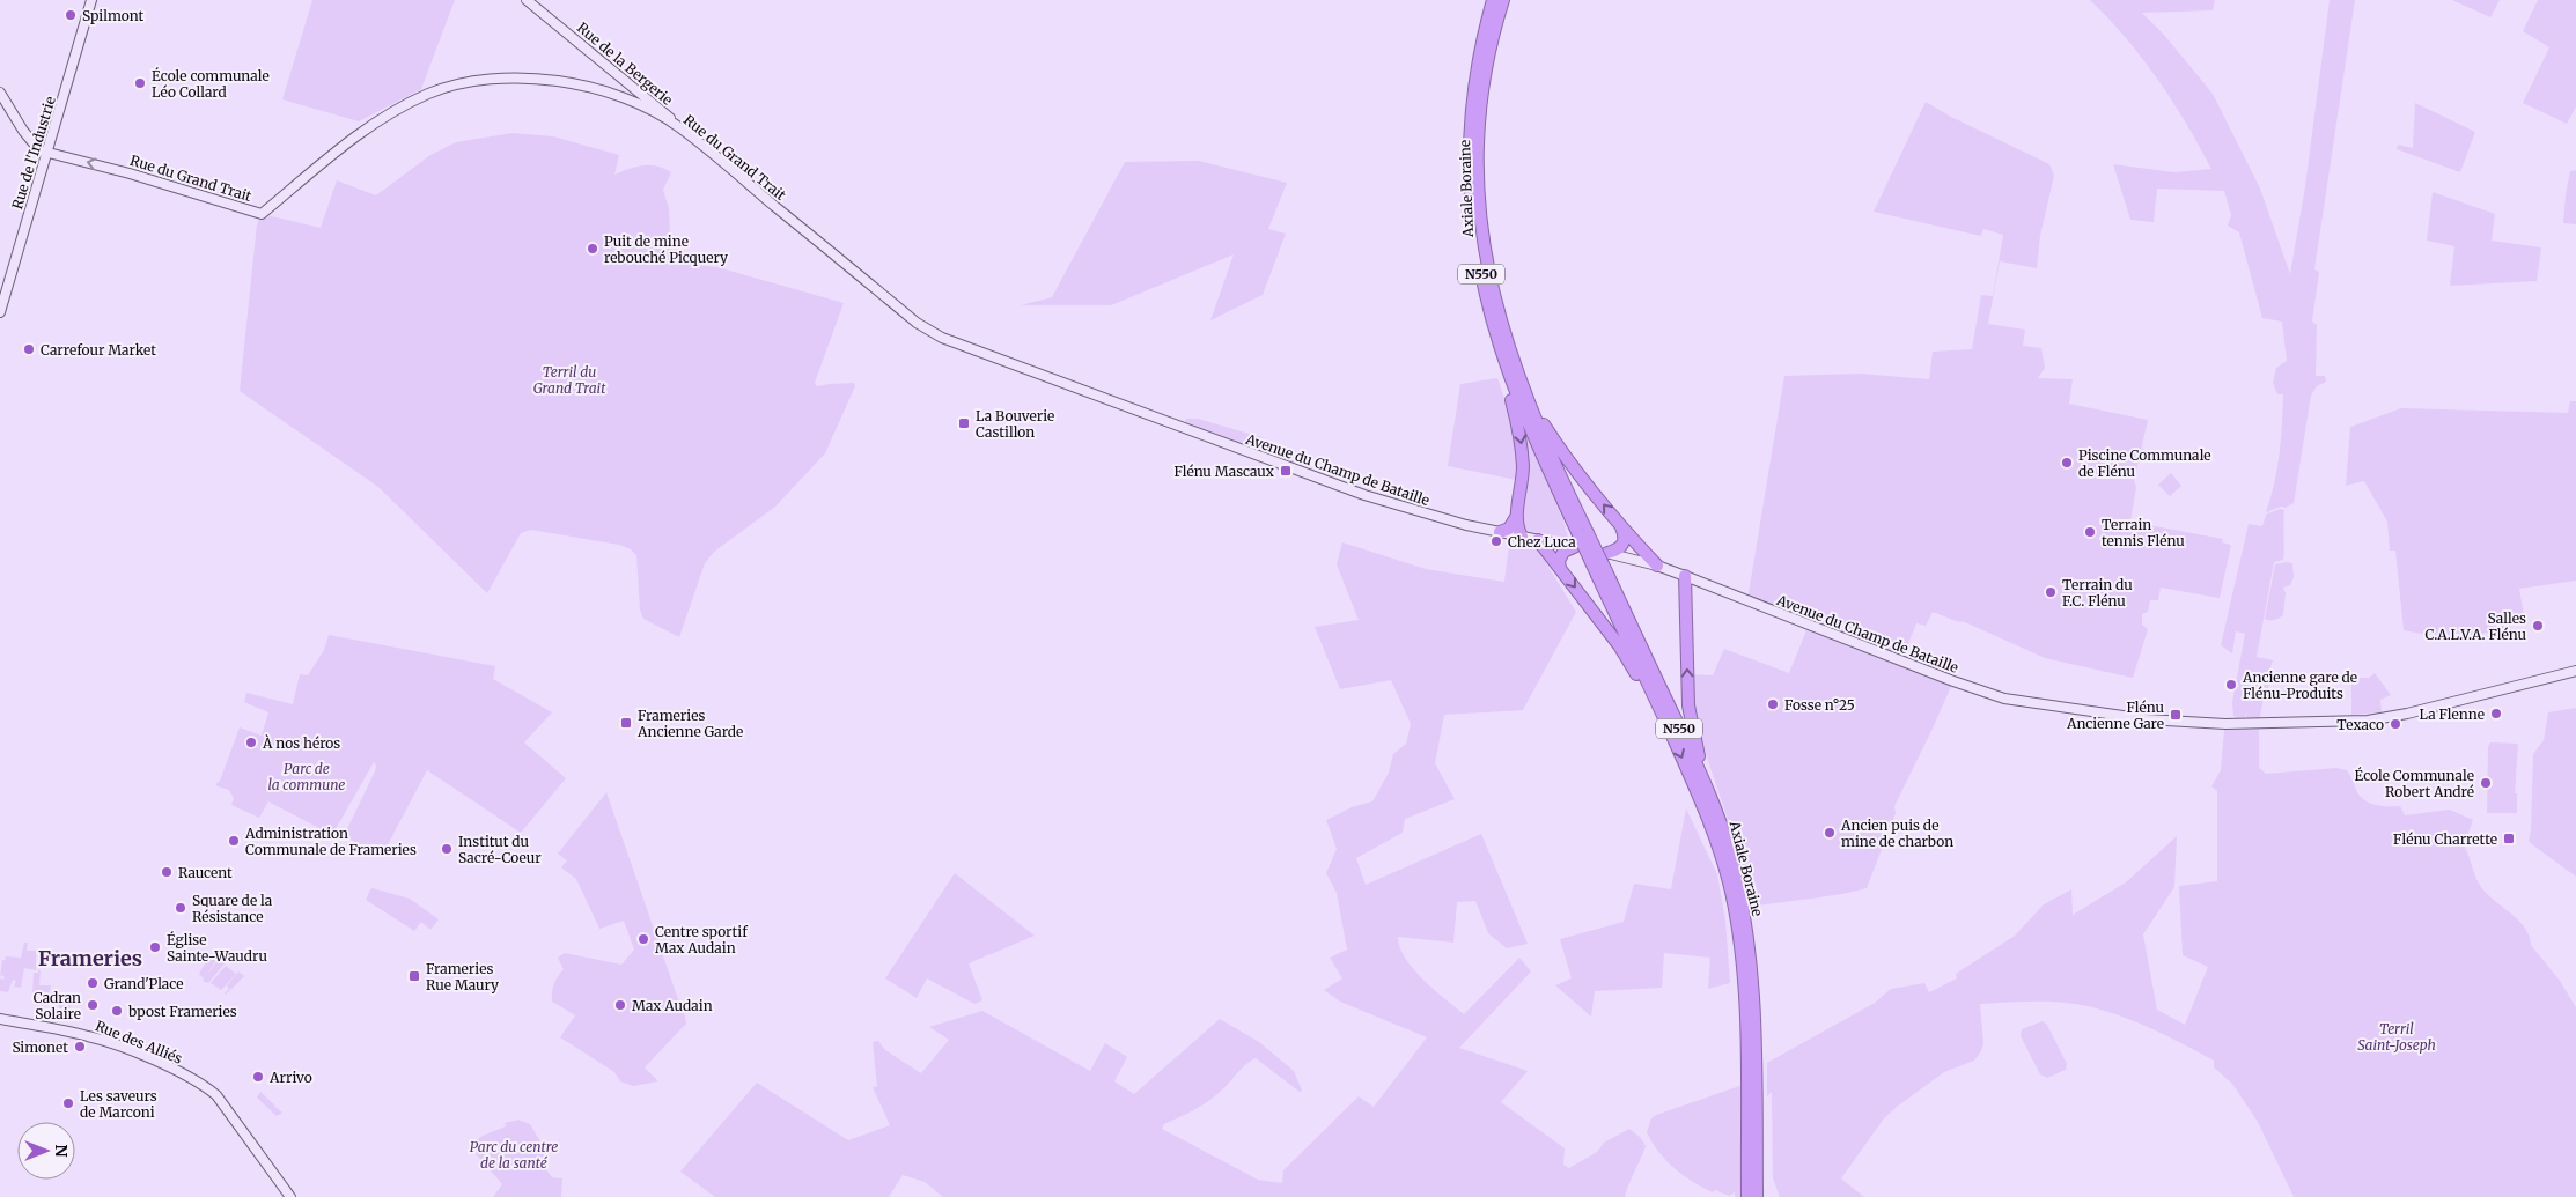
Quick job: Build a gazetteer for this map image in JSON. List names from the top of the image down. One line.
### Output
{"streets":{"highway":["Axiale Boraine","N550"],"street":["Rue de la Bergerie","Rue de l'Industrie","Rue du Grand Trait","Avenue du Champ de Bataille","Rue des Alliés"]},"crossings":[["Rue de la Bergerie","Rue du Grand Trait"],["Rue de l'Industrie","Rue du Grand Trait"],["Rue du Grand Trait","Avenue du Champ de Bataille"],["Axiale Boraine","N550"]],"one_way":["Rue du Grand Trait"],"districts":["Frameries"],"parks":["Terril du Grand Trait","Parc de la commune","Terril Saint-Joseph","Parc du centre de la santé"],"places":{"other":["Spilmont","École communale Léo Collard","Puit de mine rebouché Picquery","Carrefour Market","Piscine Communale de Flénu","Terrain tennis Flénu","Chez Luca","Terrain du F.C. Flénu","Salles C.A.L.V.A. Flénu","Ancienne gare de Flénu-Produits","Fosse n°25","La Flenne","Texaco","À nos héros","École Communale Robert André","Ancien puis de mine de charbon","Administration Communale de Frameries","Institut du Sacré-Coeur","Raucent","Square de la Résistance","Centre sportif Max Audain","Église Sainte-Waudru","Grand'Place","Cadran Solaire","Max Audain","bpost Frameries","Simonet","Arrivo","Les saveurs de Marconi"],"transit":["La Bouverie Castillon","Flénu Mascaux","Flénu Ancienne Gare","Frameries Ancienne Garde","Flénu Charrette","Frameries Rue Maury"]},"north":"right"}
